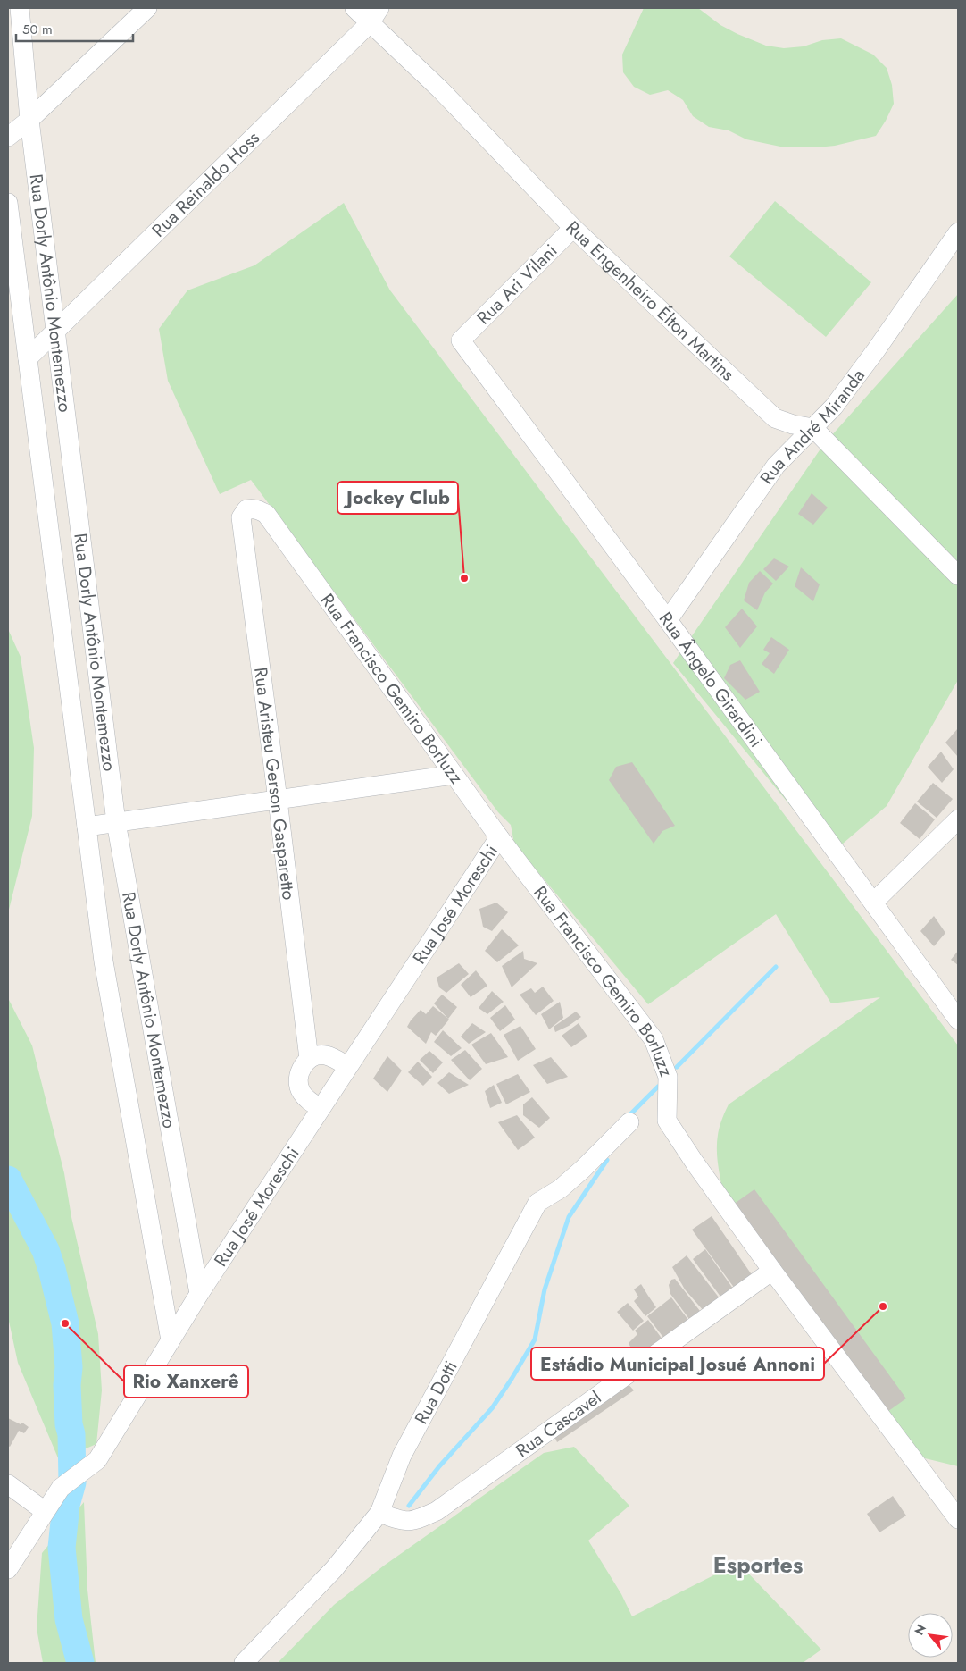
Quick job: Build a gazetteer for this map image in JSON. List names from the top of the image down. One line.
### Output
{"streets":{"street":["Rua Reinaldo Hoss","Rua Ari Vilani","Rua Dorly Antônio Montemezzo","Rua Engenheiro Élton Martins","Rua André Miranda","Rua Ângelo Girardini","Rua Francisco Gemiro Borluzz","Rua Aristeu Gerson Gasparetto","Rua José Moreschi","Rua Dotti","Rua Cascavel"]},"crossings":[["Rua Reinaldo Hoss","Rua Dorly Antônio Montemezzo"],["Rua Reinaldo Hoss","Rua Engenheiro Élton Martins"],["Rua Ari Vilani","Rua Engenheiro Élton Martins"],["Rua Ari Vilani","Rua Ângelo Girardini"],["Rua Dorly Antônio Montemezzo","Rua José Moreschi"],["Rua Engenheiro Élton Martins","Rua André Miranda"],["Rua André Miranda","Rua Ângelo Girardini"],["Rua Francisco Gemiro Borluzz","Rua Aristeu Gerson Gasparetto"],["Rua Francisco Gemiro Borluzz","Rua José Moreschi"],["Rua Francisco Gemiro Borluzz","Rua Cascavel"],["Rua Dotti","Rua Cascavel"]],"districts":["Esportes"],"places":["Jockey Club","Estádio Municipal Josué Annoni","Rio Xanxerê"],"scale_bar":"50 m","north":"top left"}
